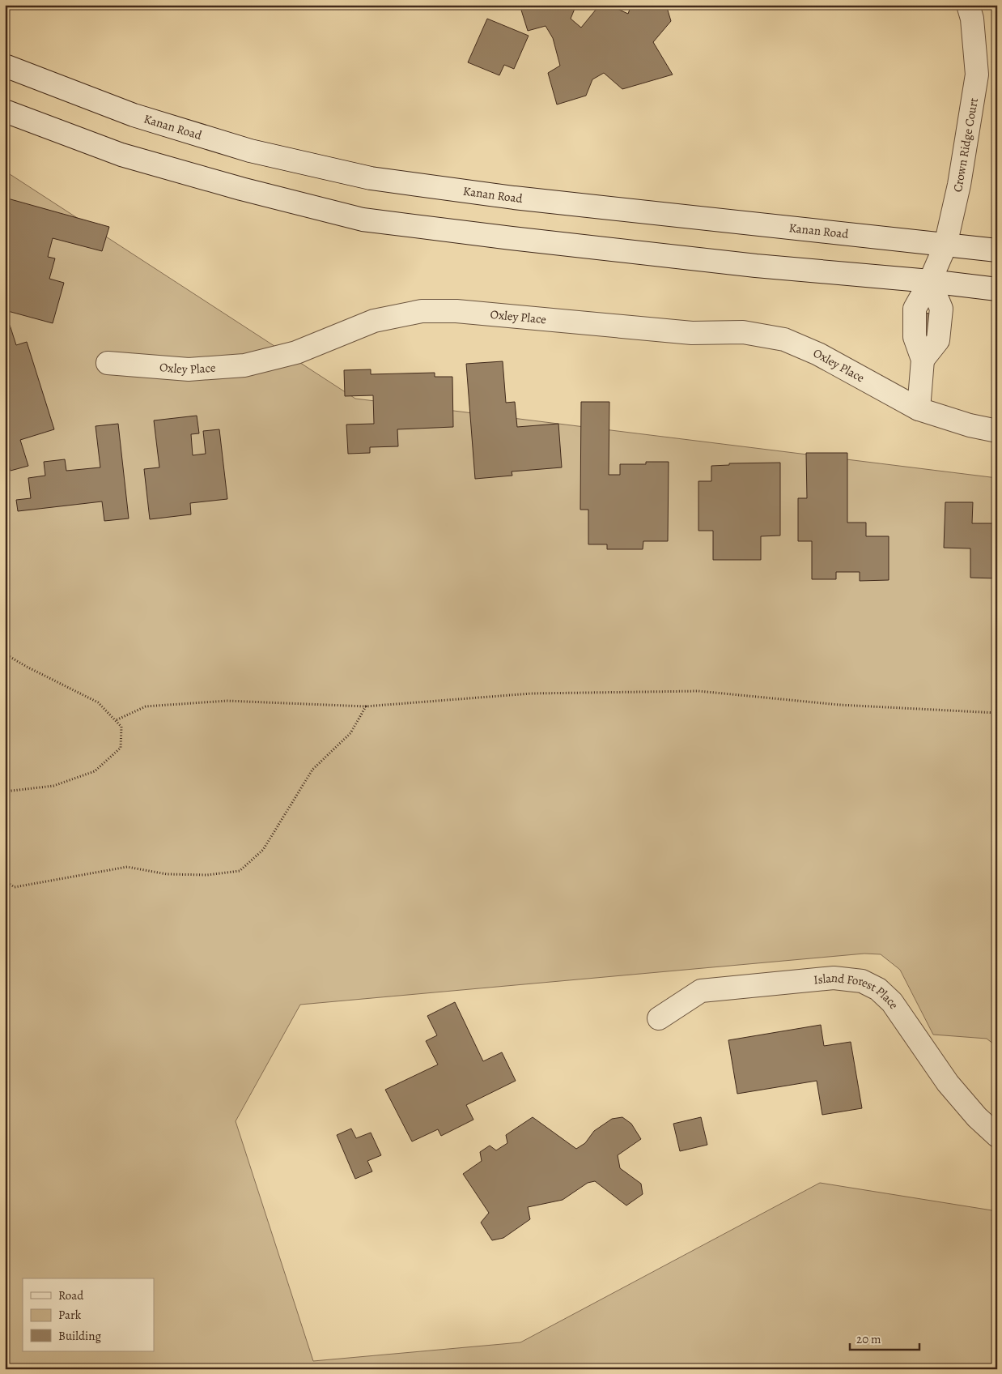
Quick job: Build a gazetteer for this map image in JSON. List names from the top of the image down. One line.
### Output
{"streets":{"main road":["Kanan Road","Crown Ridge Court","Oxley Place","Island Forest Place"]},"crossings":[["Kanan Road","Crown Ridge Court"],["Crown Ridge Court","Oxley Place"]],"legend":["Road","Park","Building"],"scale_bar":"20 m"}
